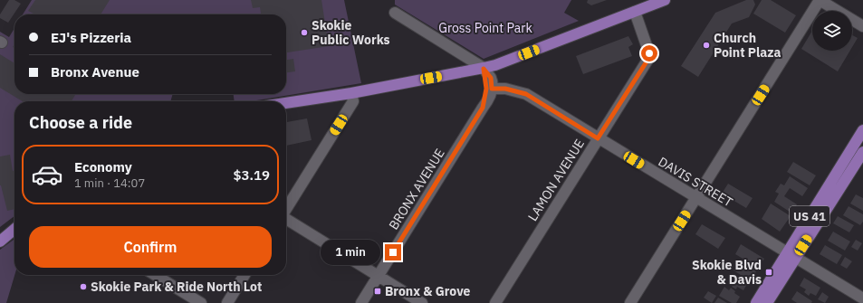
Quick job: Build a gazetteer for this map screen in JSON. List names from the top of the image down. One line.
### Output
{"streets":{"main road":["US 41"],"street":["LAMON AVENUE","DAVIS STREET","BRONX AVENUE"]},"crossings":[["LAMON AVENUE","DAVIS STREET"],["DAVIS STREET","BRONX AVENUE"],["DAVIS STREET","US 41"]],"parks":["Gross Point Park"],"places":{"other":["Skokie Public Works","Church Point Plaza","Skokie Park & Ride North Lot"],"transit":["Skokie Blvd & Davis","Bronx & Grove"]},"page":{"banner":["EJ's Pizzeria","Bronx Avenue"],"heading":"Choose a ride","list":[{"name":"Economy","note":"1 min · 14:07","value":"$3.19"}],"buttons":"Confirm","bubble":"1 min"}}
